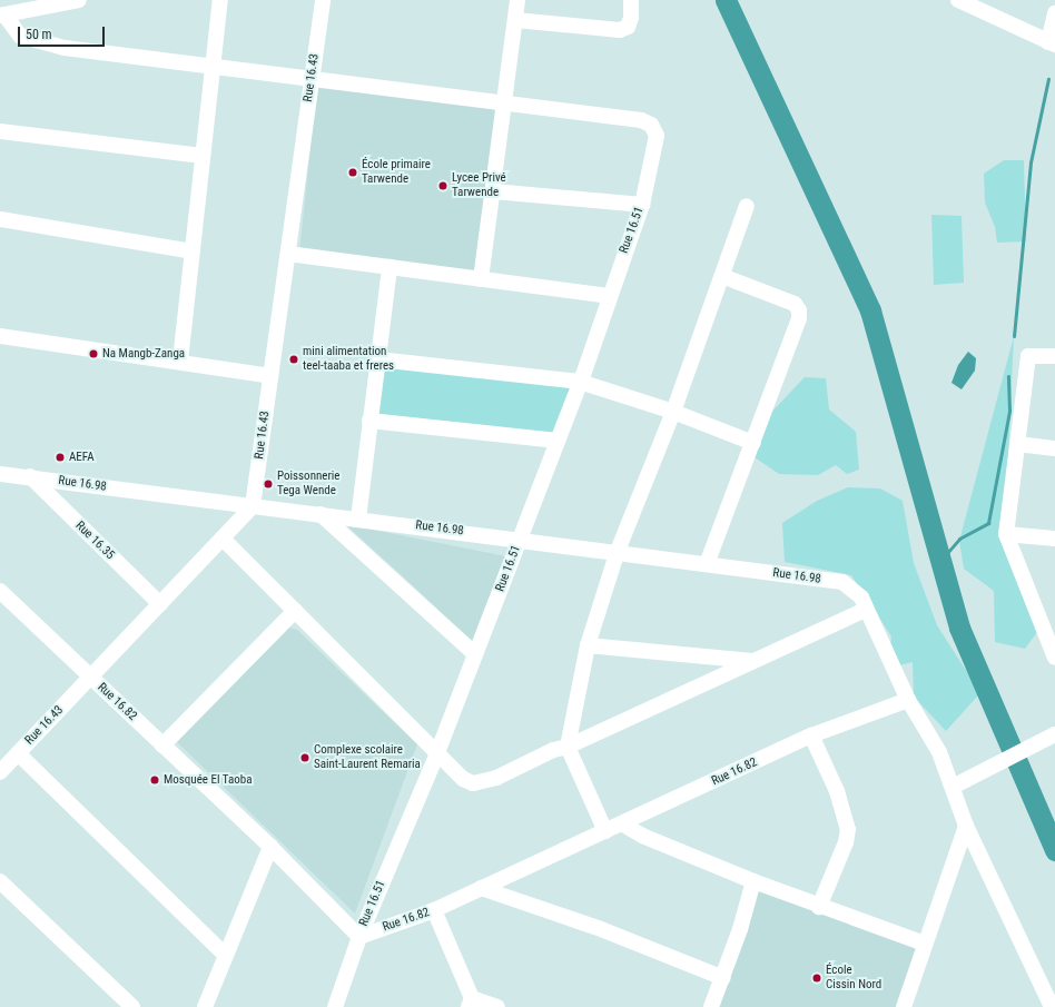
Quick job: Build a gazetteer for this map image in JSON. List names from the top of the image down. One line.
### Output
{"streets":{"street":["Rue 16.43","Rue 16.51","Rue 16.98","Rue 16.35","Rue 16.82"]},"crossings":[["Rue 16.43","Rue 16.98"],["Rue 16.43","Rue 16.35"],["Rue 16.43","Rue 16.82"],["Rue 16.51","Rue 16.98"],["Rue 16.51","Rue 16.82"],["Rue 16.98","Rue 16.35"],["Rue 16.98","Rue 16.82"]],"places":["École primaire Tarwende","Lycee Privé Tarwende","Na Mangb-Zanga","mini alimentation teel-taaba et freres","AEFA","Poissonnerie Tega Wende","Complexe scolaire Saint-Laurent Remaria","Mosquée El Taoba","École Cissin Nord"],"scale_bar":"50 m"}
